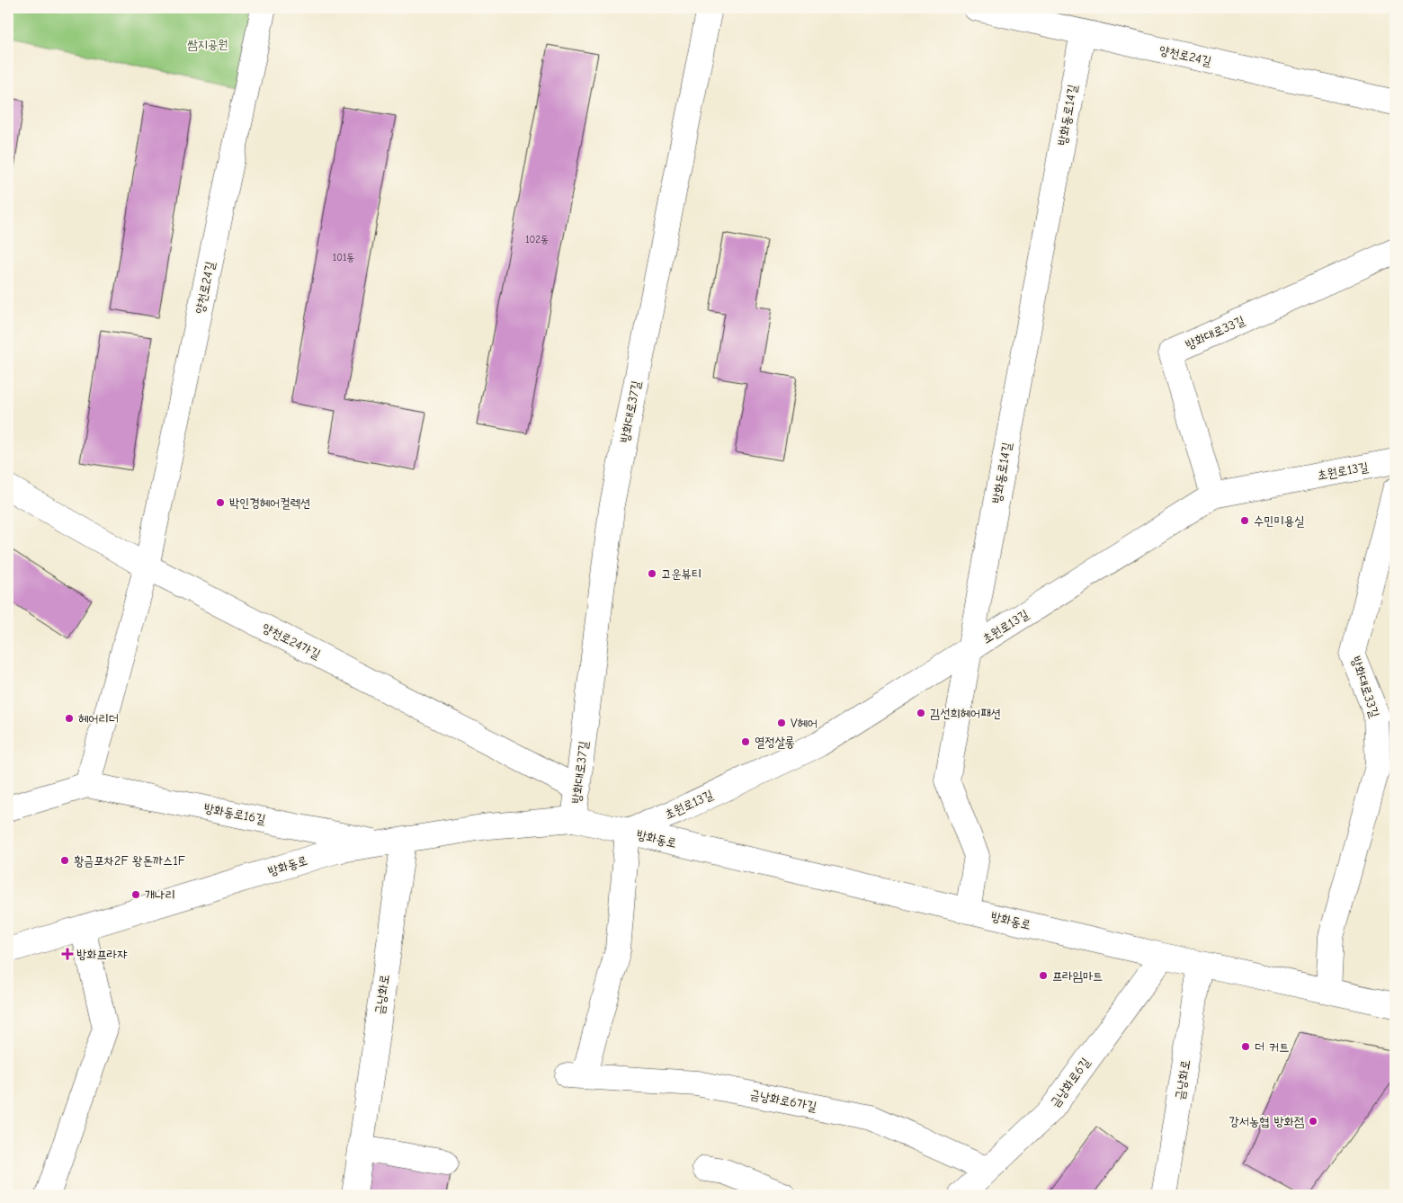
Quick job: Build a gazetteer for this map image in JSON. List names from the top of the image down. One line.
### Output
{"streets":{"street":["양천로24길","방화동로14길","방화대로33길","방화대로37길","초원로13길","양천로24가길","방화동로16길","방화동로","금낭화로","금낭화로6길","금낭화로6가길"]},"crossings":[["양천로24길","방화동로14길"],["양천로24길","양천로24가길"],["방화동로14길","초원로13길"],["방화동로14길","방화동로"],["방화대로33길","초원로13길"],["방화대로33길","방화동로"],["방화대로37길","양천로24가길"],["방화대로37길","방화동로"],["초원로13길","방화동로"],["방화동로16길","방화동로"],["방화동로16길","금낭화로"],["방화동로","금낭화로"],["방화동로","금낭화로6길"],["방화동로","금낭화로6가길"],["금낭화로6길","금낭화로6가길"]],"parks":["쌈지공원"],"places":{"other":["박인경헤어컬렉션","수민미용실","고운뷰티","김선희헤어패션","헤어리더","V헤어","열정살롱","황금포차2F 왕돈까스1F","개나리","프라임마트","더 커트","강서농협 방화점"],"health":["방화프라쟈"]},"house_numbers":["102동","101동"]}
